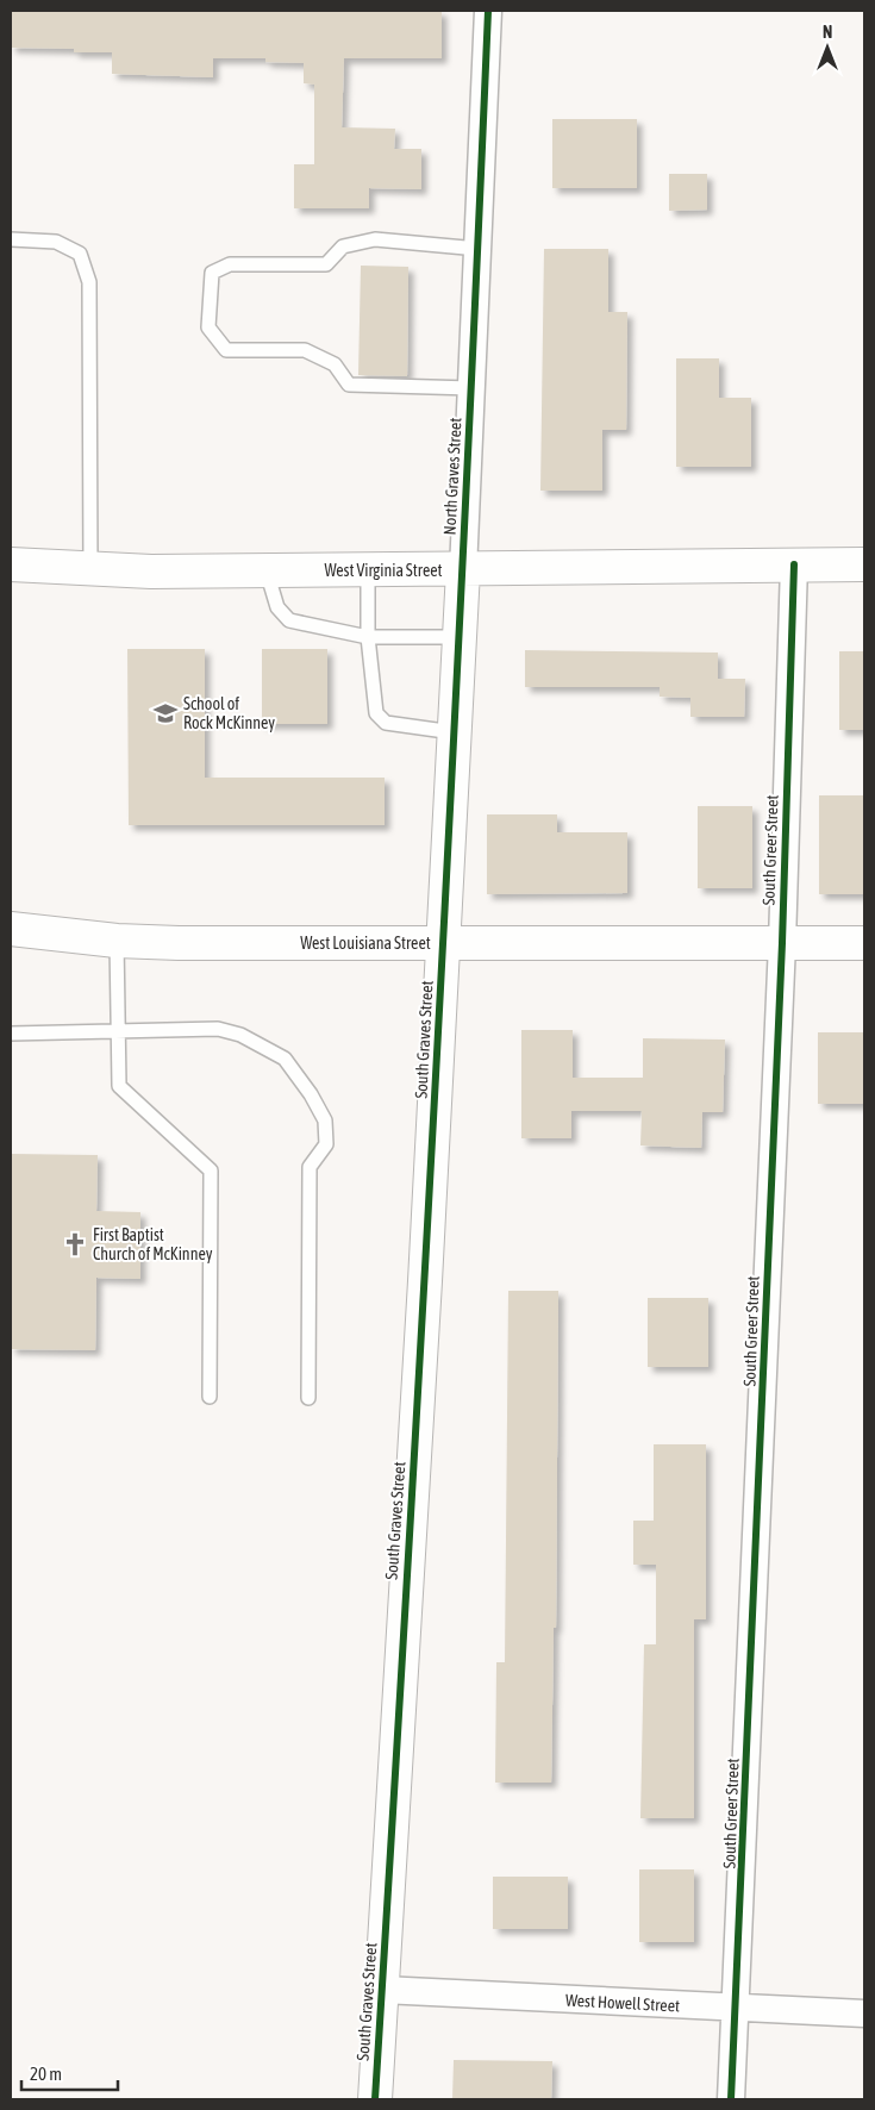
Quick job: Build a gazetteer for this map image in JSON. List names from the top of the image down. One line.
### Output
{"streets":{"main road":["North Graves Street","West Virginia Street","West Louisiana Street","South Graves Street"],"street":["South Greer Street","West Howell Street"]},"crossings":[["North Graves Street","West Virginia Street"],["North Graves Street","West Louisiana Street"],["North Graves Street","South Graves Street"],["West Virginia Street","South Greer Street"],["South Greer Street","West Louisiana Street"],["South Greer Street","West Howell Street"],["West Louisiana Street","South Graves Street"],["South Graves Street","West Howell Street"]],"places":{"school or university":["School of Rock McKinney"],"church":["First Baptist Church of McKinney"]},"scale_bar":"20 m","north":"top"}
